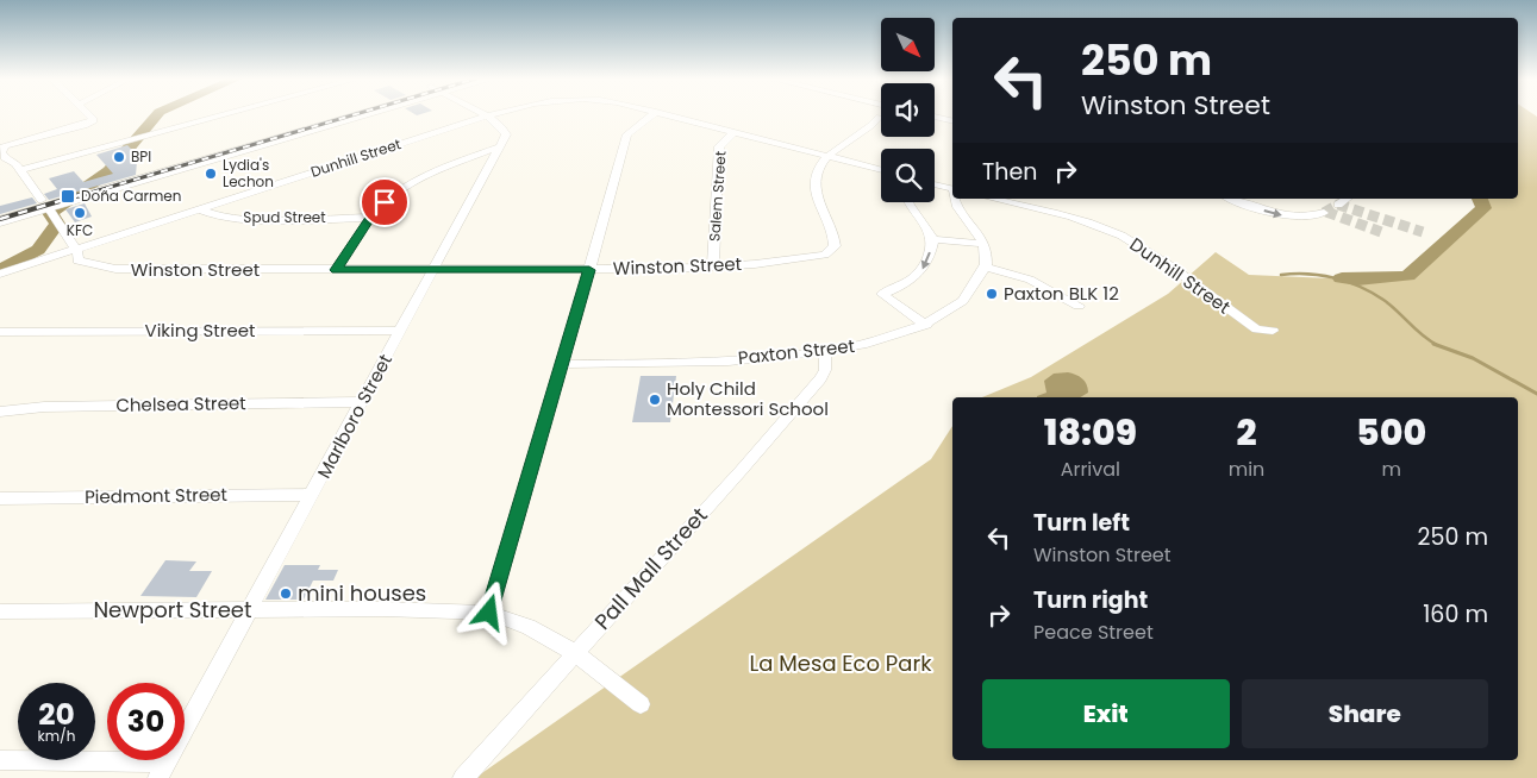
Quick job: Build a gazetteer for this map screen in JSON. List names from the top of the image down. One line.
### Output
{"streets":{"street":["Dunhill Street","Salem Street","Spud Street","Winston Street","Viking Street","Paxton Street","Chelsea Street","Marlboro Street","Piedmont Street","Pall Mall Street","Newport Street"]},"crossings":[["Dunhill Street","Salem Street"],["Dunhill Street","Spud Street"],["Dunhill Street","Winston Street"],["Salem Street","Winston Street"],["Winston Street","Marlboro Street"],["Viking Street","Marlboro Street"],["Paxton Street","Pall Mall Street"],["Chelsea Street","Marlboro Street"],["Marlboro Street","Piedmont Street"],["Marlboro Street","Newport Street"],["Pall Mall Street","Newport Street"]],"parks":["La Mesa Eco Park"],"places":{"other":["BPI","Lydia's Lechon","KFC","Paxton BLK 12","Holy Child Montessori School","mini houses"],"transit":["Doña Carmen"]},"north":"bottom right","page":{"turn":["250 m","Winston Street"],"then":"Then","eta":["18:09","Arrival","2","min","500","m"],"list":[{"name":"Turn left","note":"Winston Street","value":"250 m"},{"name":"Turn right","note":"Peace Street","value":"160 m"}],"buttons":["Exit","Share"],"speed":"20 km/h","limit":"30"}}
